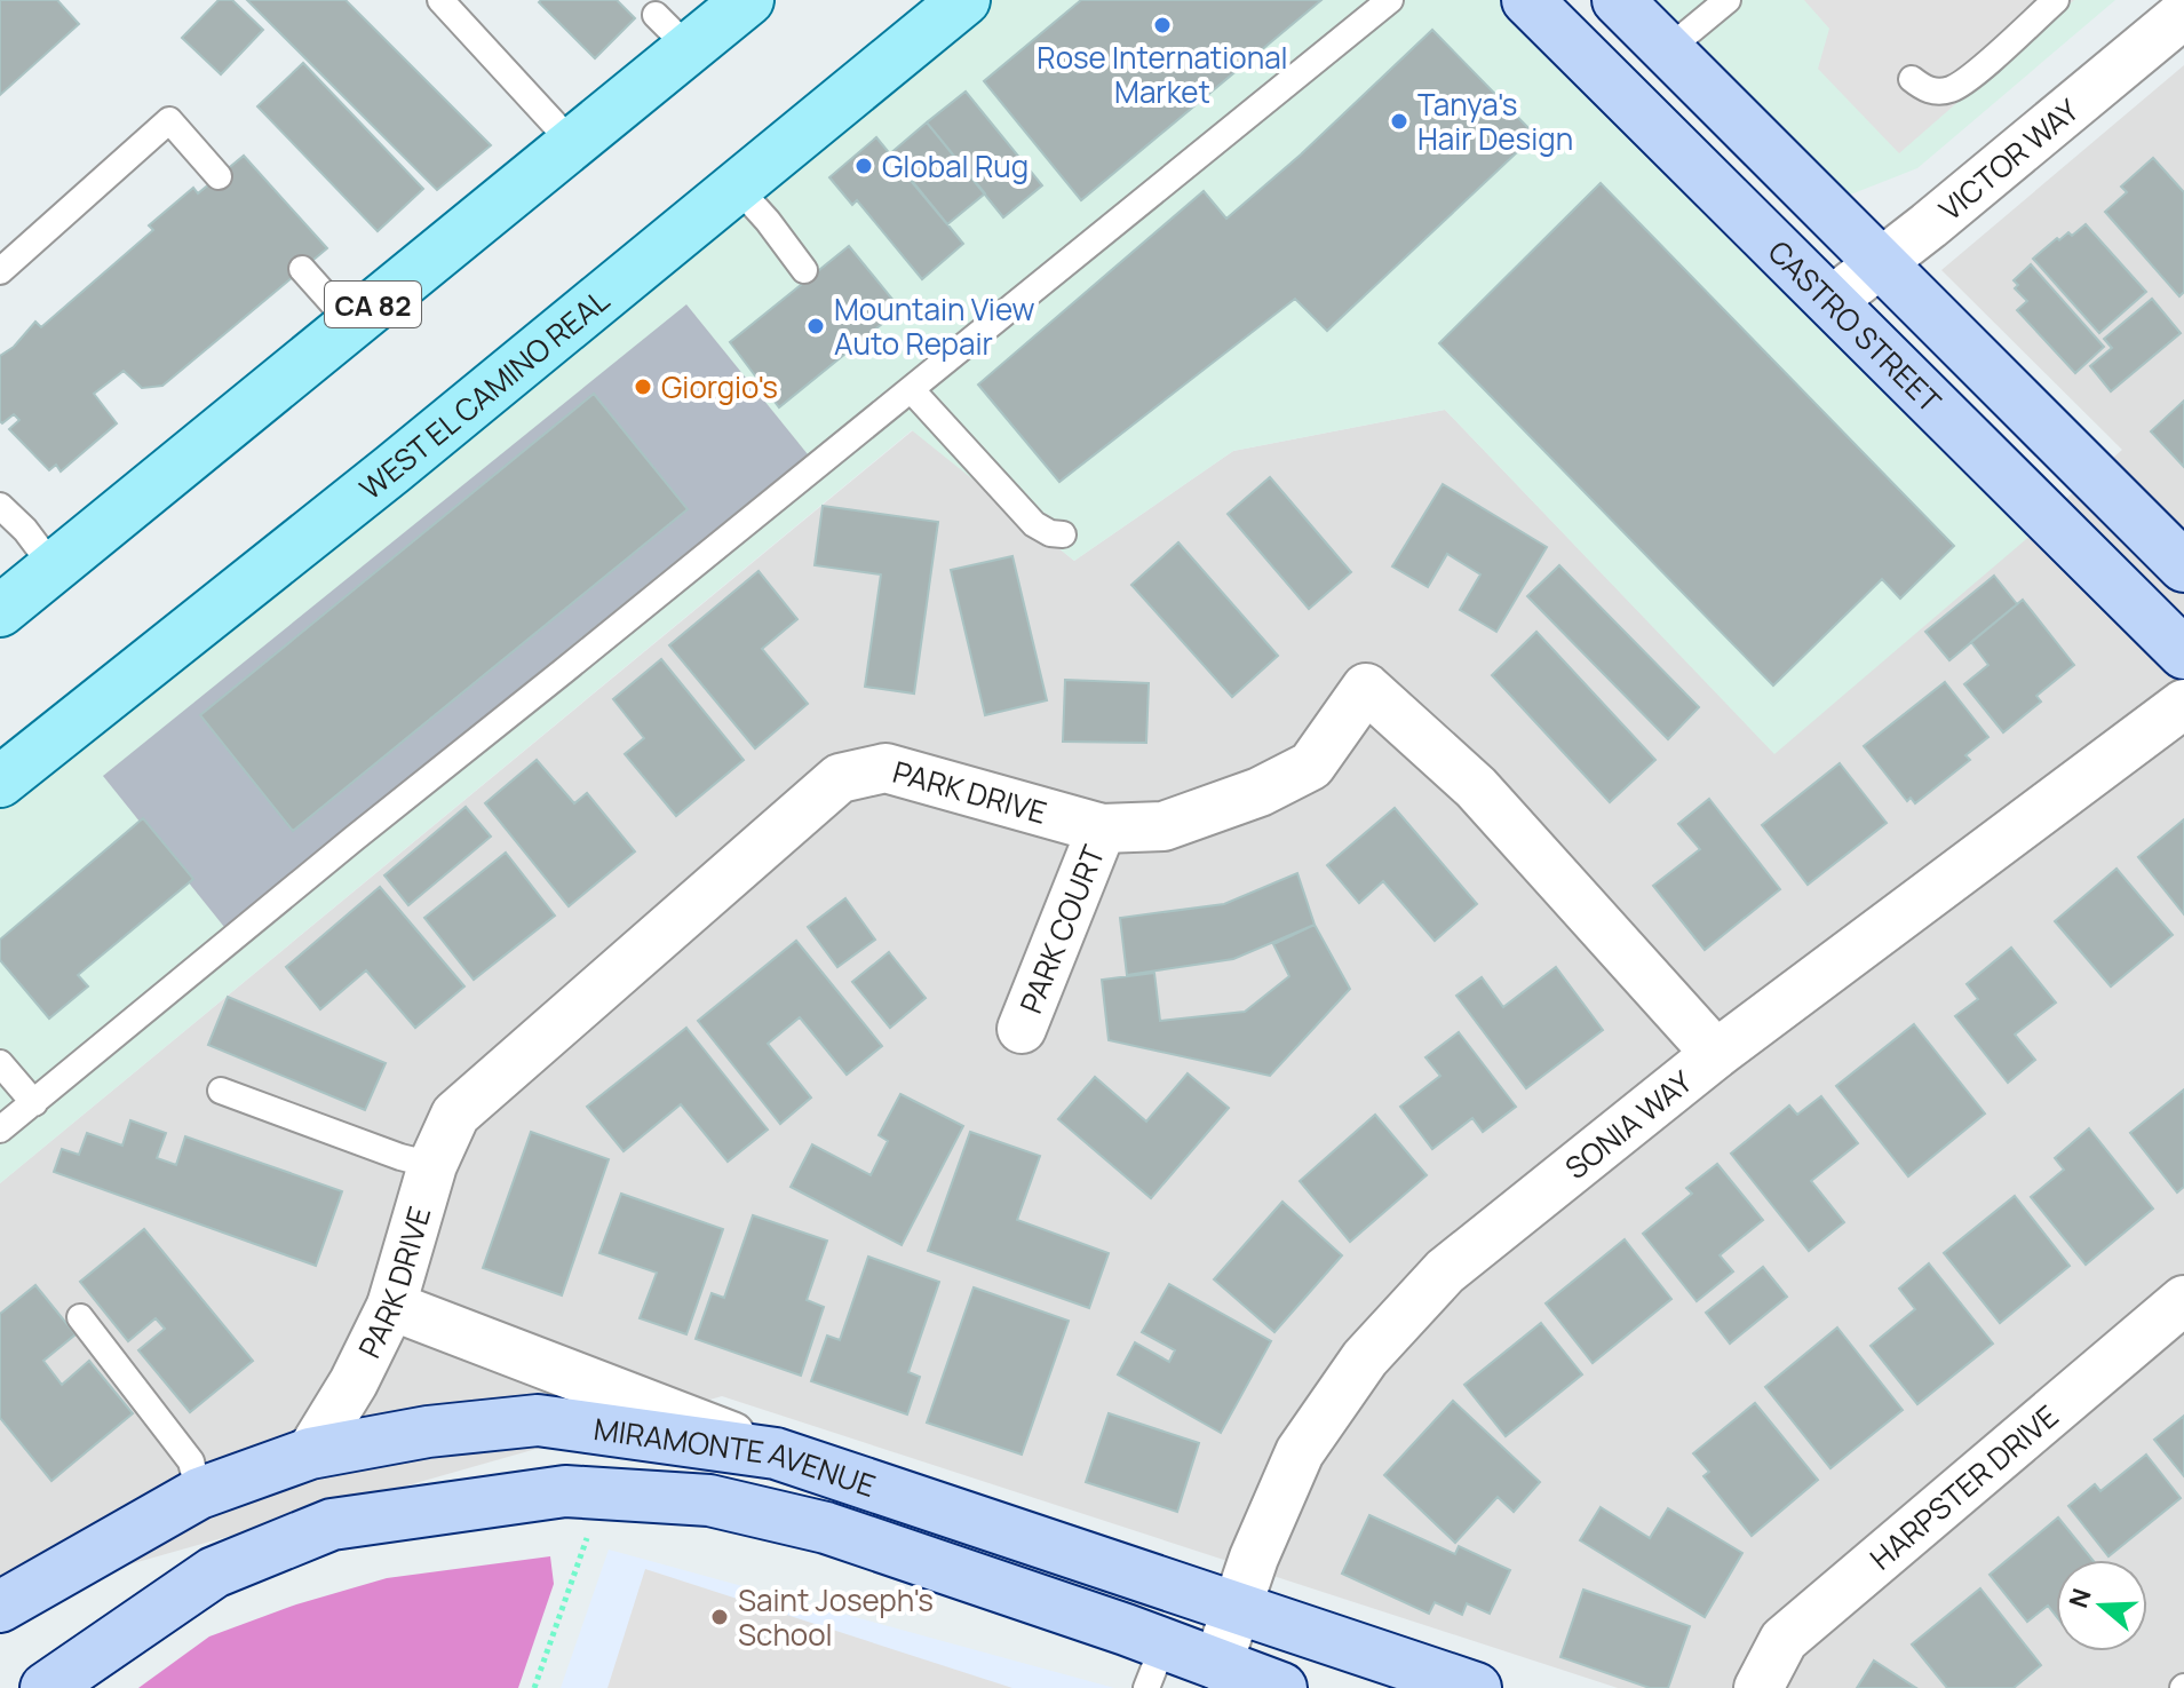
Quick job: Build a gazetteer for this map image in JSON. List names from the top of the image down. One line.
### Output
{"streets":{"main road":["CA 82","CASTRO STREET","WEST EL CAMINO REAL","MIRAMONTE AVENUE"],"street":["VICTOR WAY","PARK DRIVE","PARK COURT","SONIA WAY","HARPSTER DRIVE"]},"crossings":[["VICTOR WAY","CASTRO STREET"],["PARK DRIVE","PARK COURT"],["PARK DRIVE","SONIA WAY"],["PARK DRIVE","MIRAMONTE AVENUE"],["SONIA WAY","MIRAMONTE AVENUE"]],"places":["Rose International Market","Tanya's Hair Design","Global Rug","Mountain View Auto Repair","Giorgio's","Saint Joseph's School"],"north":"left"}
